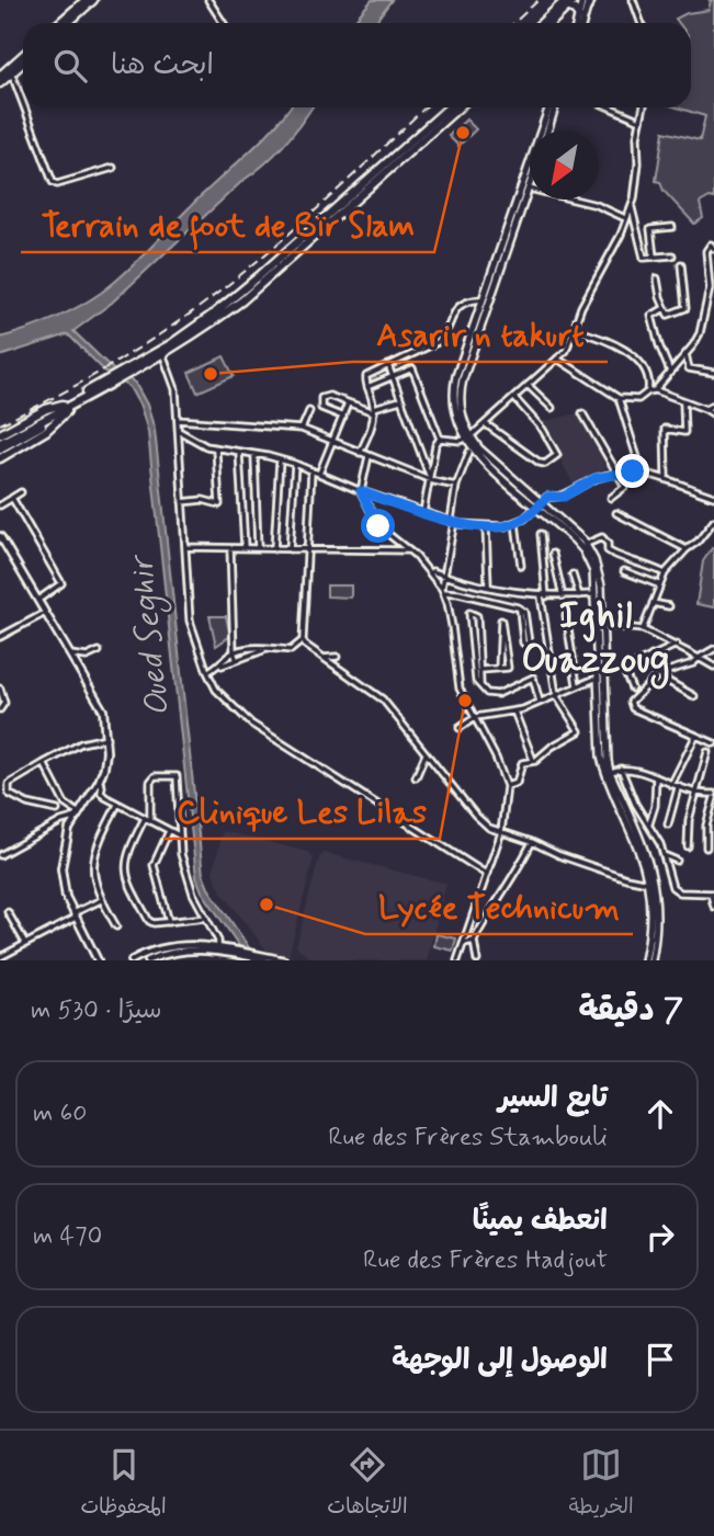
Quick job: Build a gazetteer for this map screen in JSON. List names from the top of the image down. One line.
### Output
{"districts":["Ighil Ouazzoug"],"water":["Oued Seghir"],"places":["Terrain de foot de Bïr Slam","Asarir n takurt","Clinique Les Lilas","Lycée Technicum"],"north":"bottom left","page":{"search":"ابحث هنا","heading":["7 دقيقة","سيرًا · 530 m"],"list":[["تابع السير","Rue des Frères Stambouli","60 m"],["انعطف يمينًا","Rue des Frères Hadjout","470 m"],"الوصول إلى الوجهة"],"nav":["الخريطة","الاتجاهات","المحفوظات"]}}
